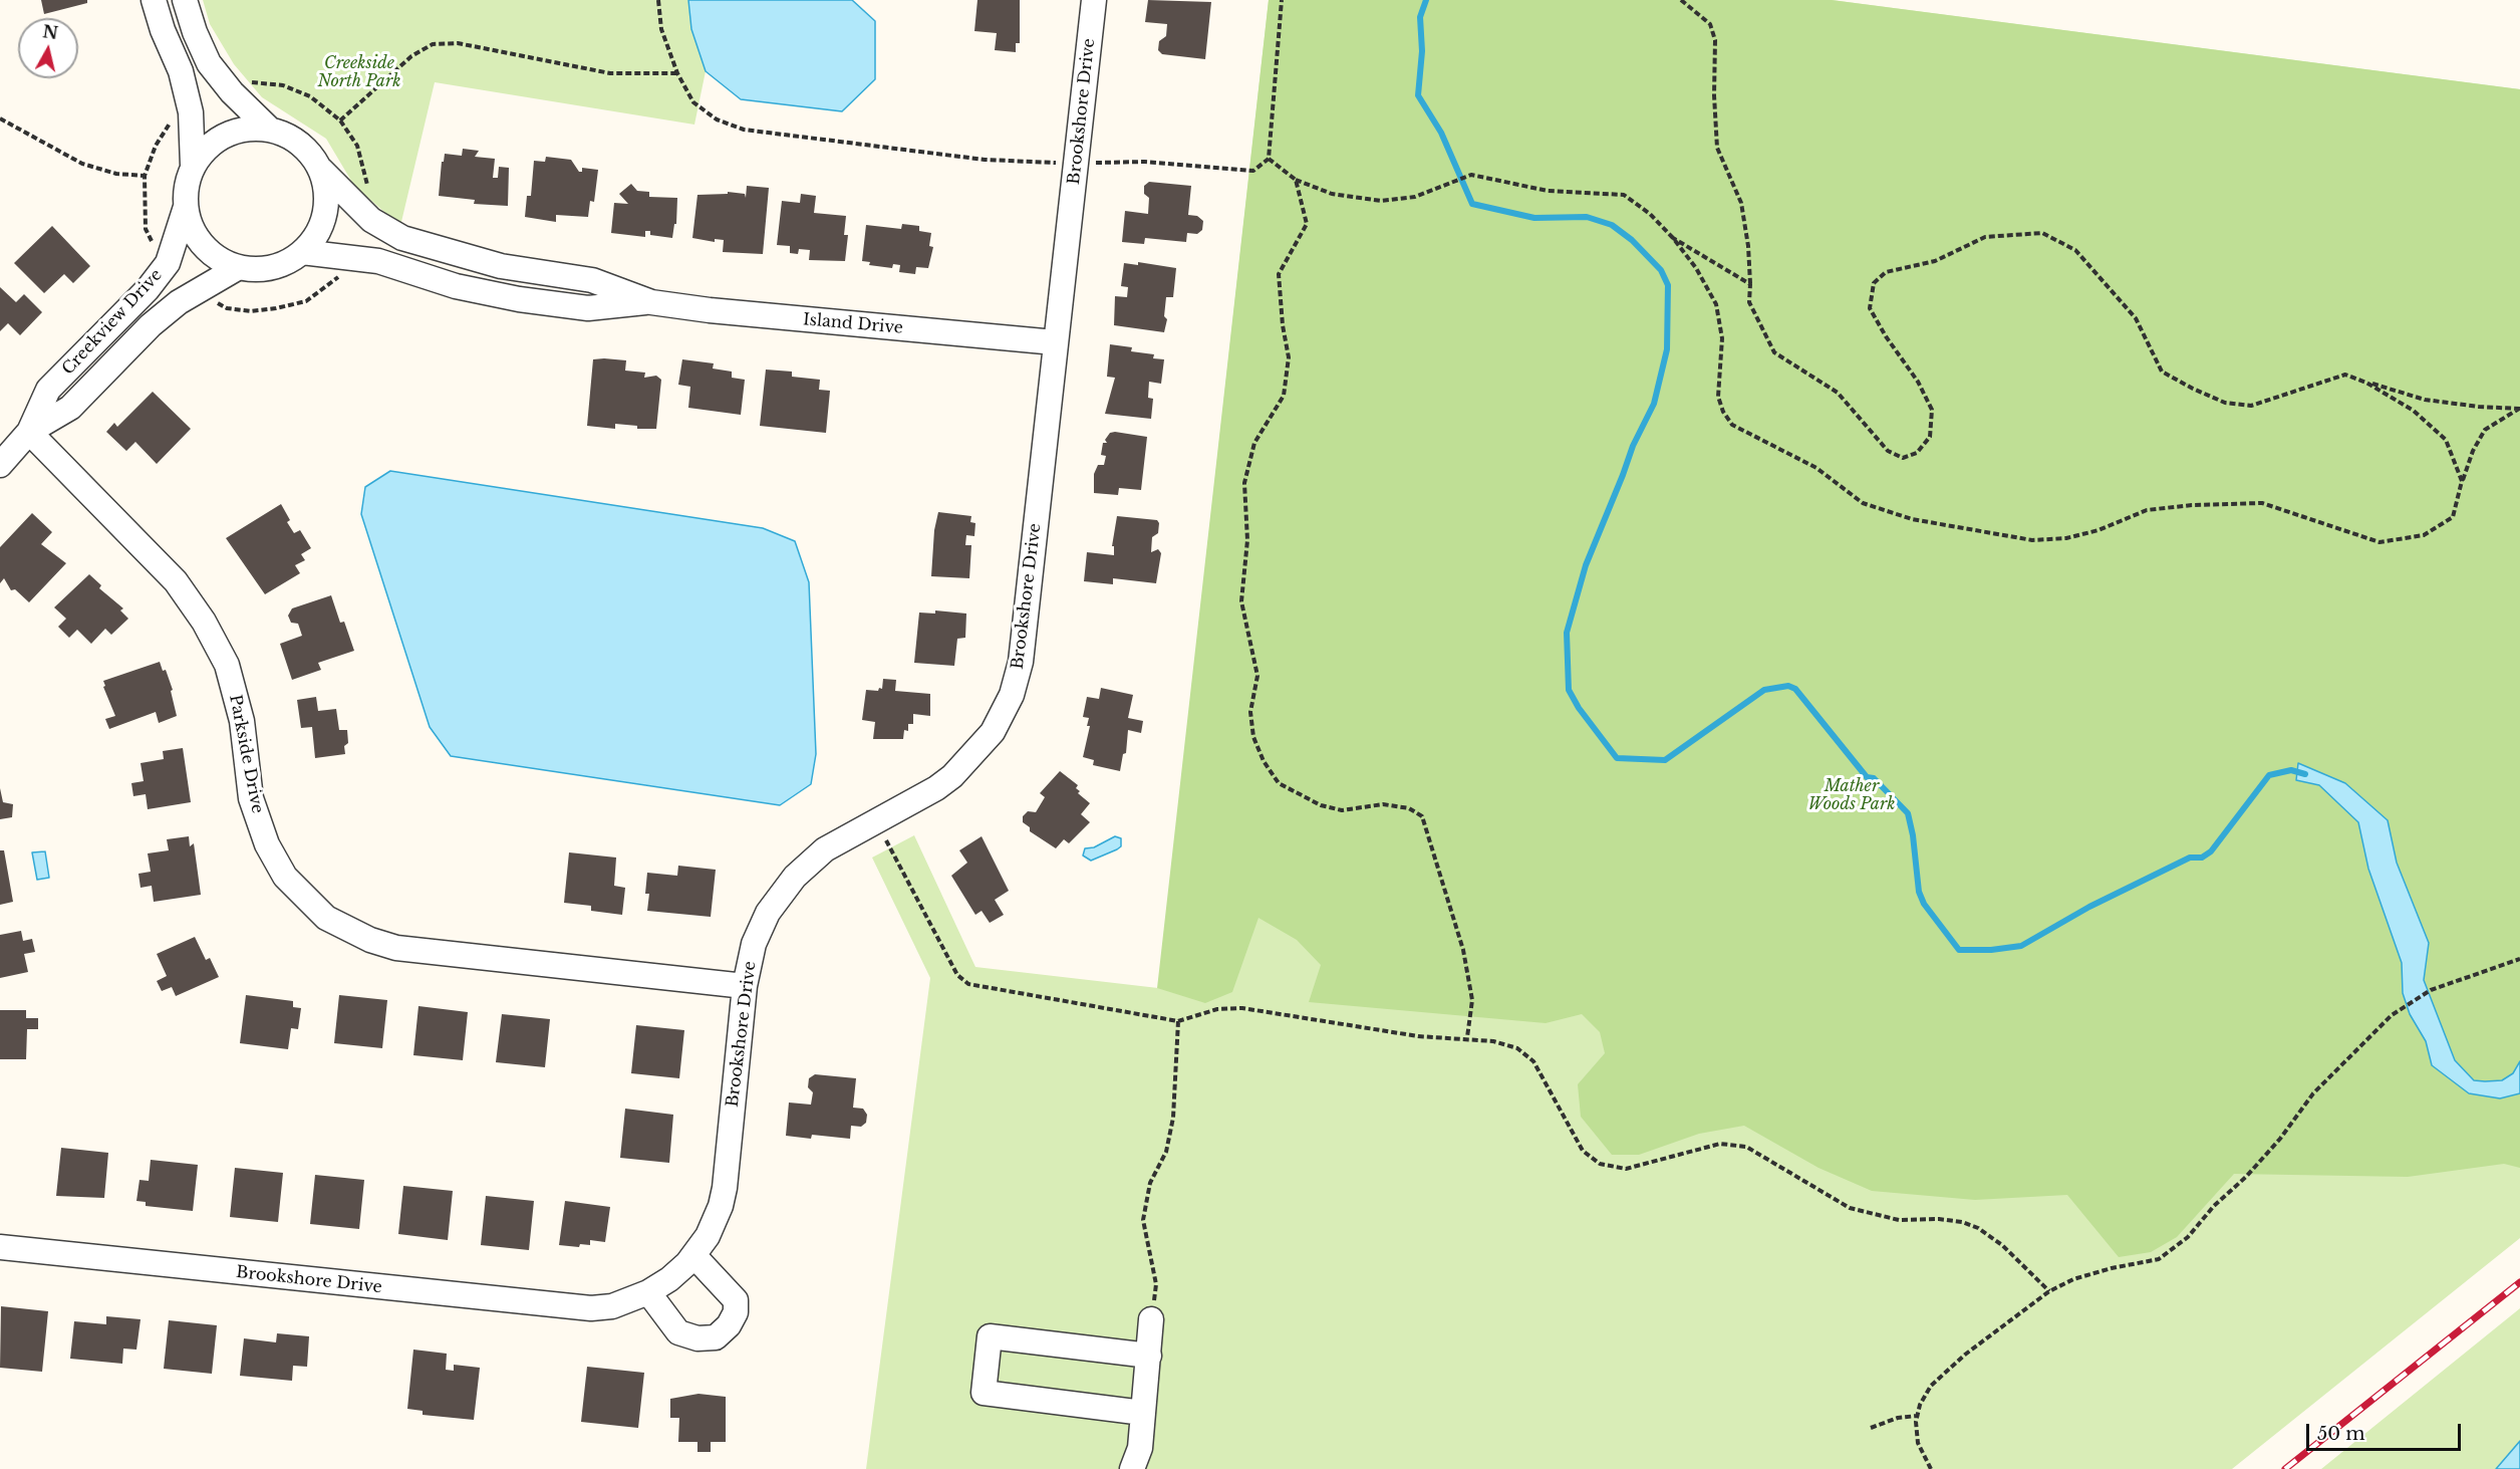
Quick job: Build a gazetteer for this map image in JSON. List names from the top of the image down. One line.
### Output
{"streets":{"street":["Brookshore Drive","Creekview Drive","Island Drive","Parkside Drive"]},"crossings":[["Brookshore Drive","Island Drive"],["Brookshore Drive","Parkside Drive"],["Creekview Drive","Island Drive"],["Creekview Drive","Parkside Drive"]],"parks":["Creekside North Park","Mather Woods Park"],"scale_bar":"50 m","north":"top"}
